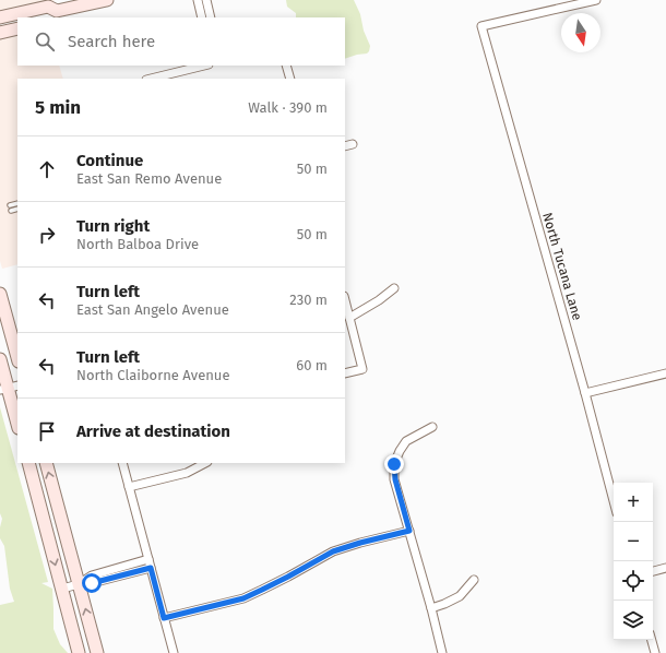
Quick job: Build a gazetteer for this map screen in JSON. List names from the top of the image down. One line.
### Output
{"streets":{"street":["North Tucana Lane"]},"north":"bottom","page":{"search":"Search here","heading":["5 min","Walk · 390 m"],"list":[["Continue","East San Remo Avenue","50 m"],["Turn right","North Balboa Drive","50 m"],["Turn left","East San Angelo Avenue","230 m"],["Turn left","North Claiborne Avenue","60 m"],"Arrive at destination"],"map_buttons":["+","−"]}}
